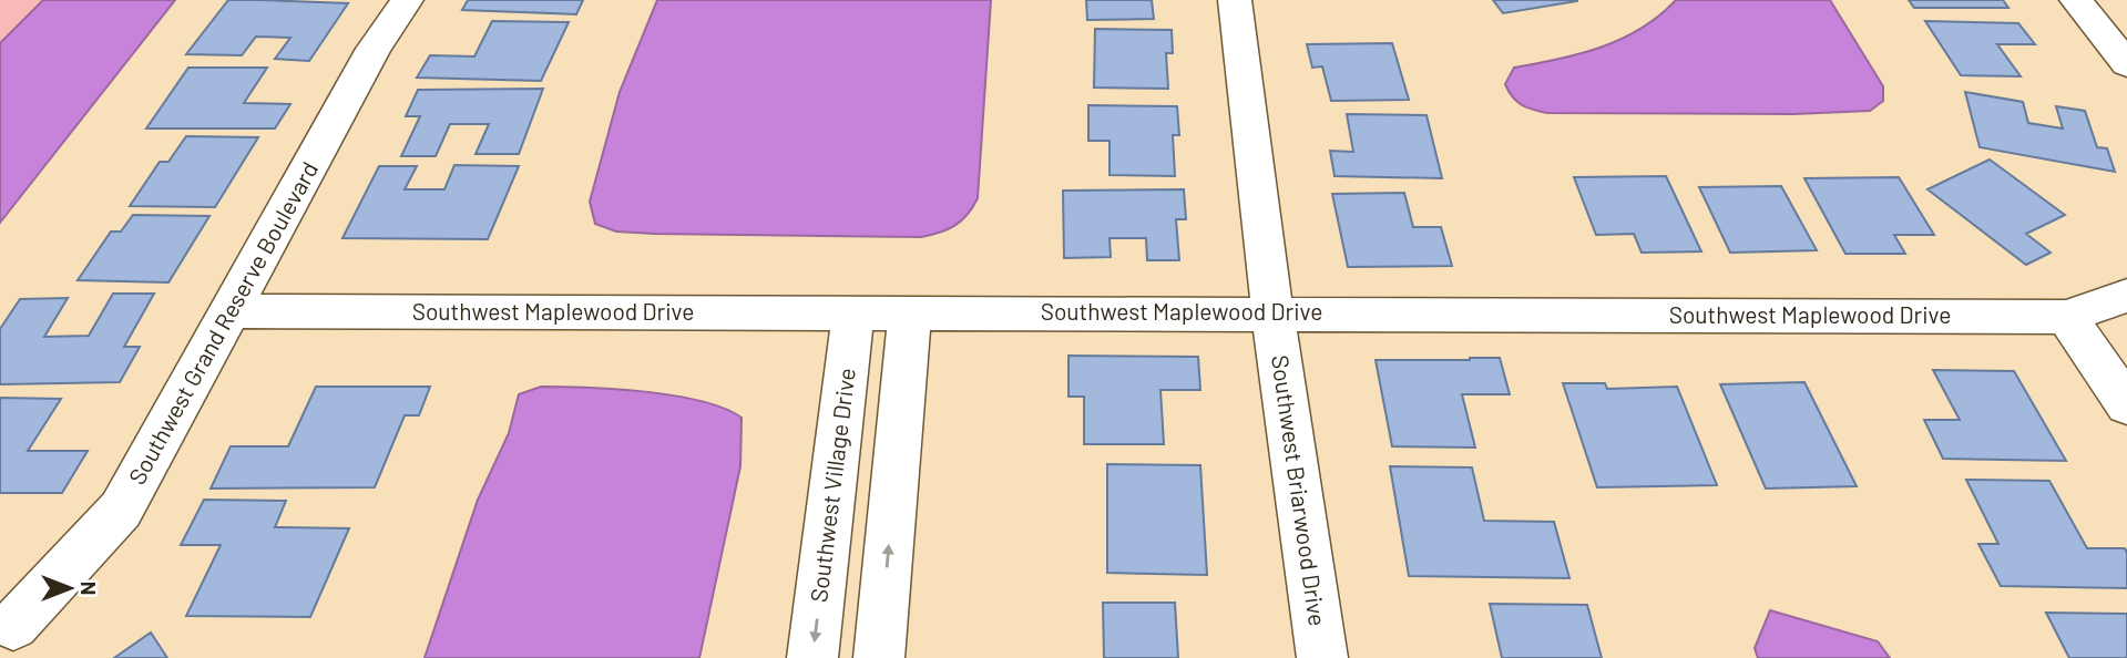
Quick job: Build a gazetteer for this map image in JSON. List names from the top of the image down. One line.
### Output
{"streets":{"street":["Southwest Maplewood Drive","Southwest Grand Reserve Boulevard","Southwest Village Drive","Southwest Briarwood Drive"]},"crossings":[["Southwest Maplewood Drive","Southwest Grand Reserve Boulevard"],["Southwest Maplewood Drive","Southwest Village Drive"],["Southwest Maplewood Drive","Southwest Briarwood Drive"]],"north":"right"}
